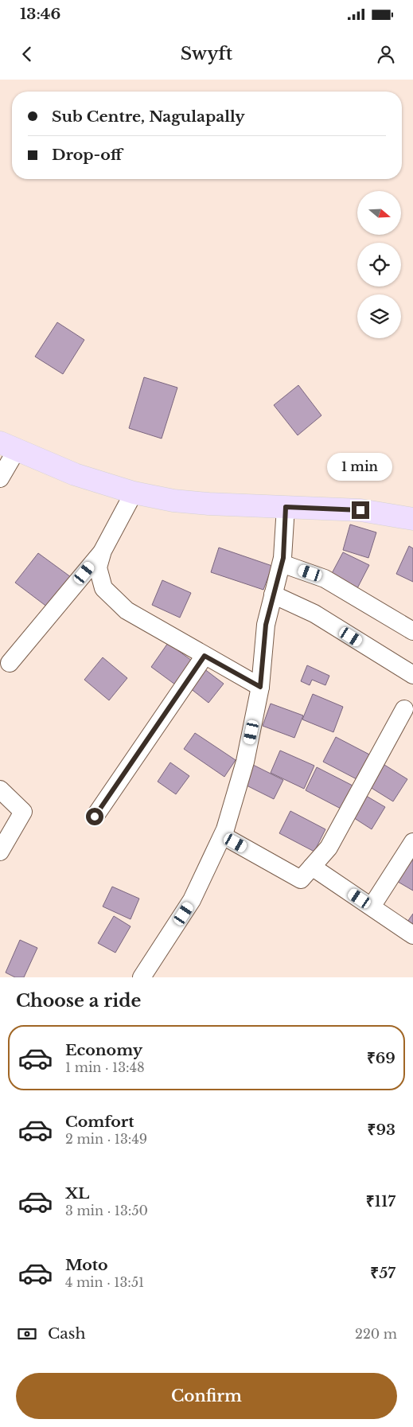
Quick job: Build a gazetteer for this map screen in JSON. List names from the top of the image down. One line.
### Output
{"north":"right","page":{"status":"13:46","header":"Swyft","banner":["Sub Centre, Nagulapally","Drop-off"],"bubble":"1 min","heading":"Choose a ride","list":[{"name":"Economy","note":"1 min · 13:48","value":"₹69"},{"name":"Comfort","note":"2 min · 13:49","value":"₹93"},{"name":"XL","note":"3 min · 13:50","value":"₹117"},{"name":"Moto","note":"4 min · 13:51","value":"₹57"}],"pay":["Cash","220 m"],"buttons":"Confirm"}}
